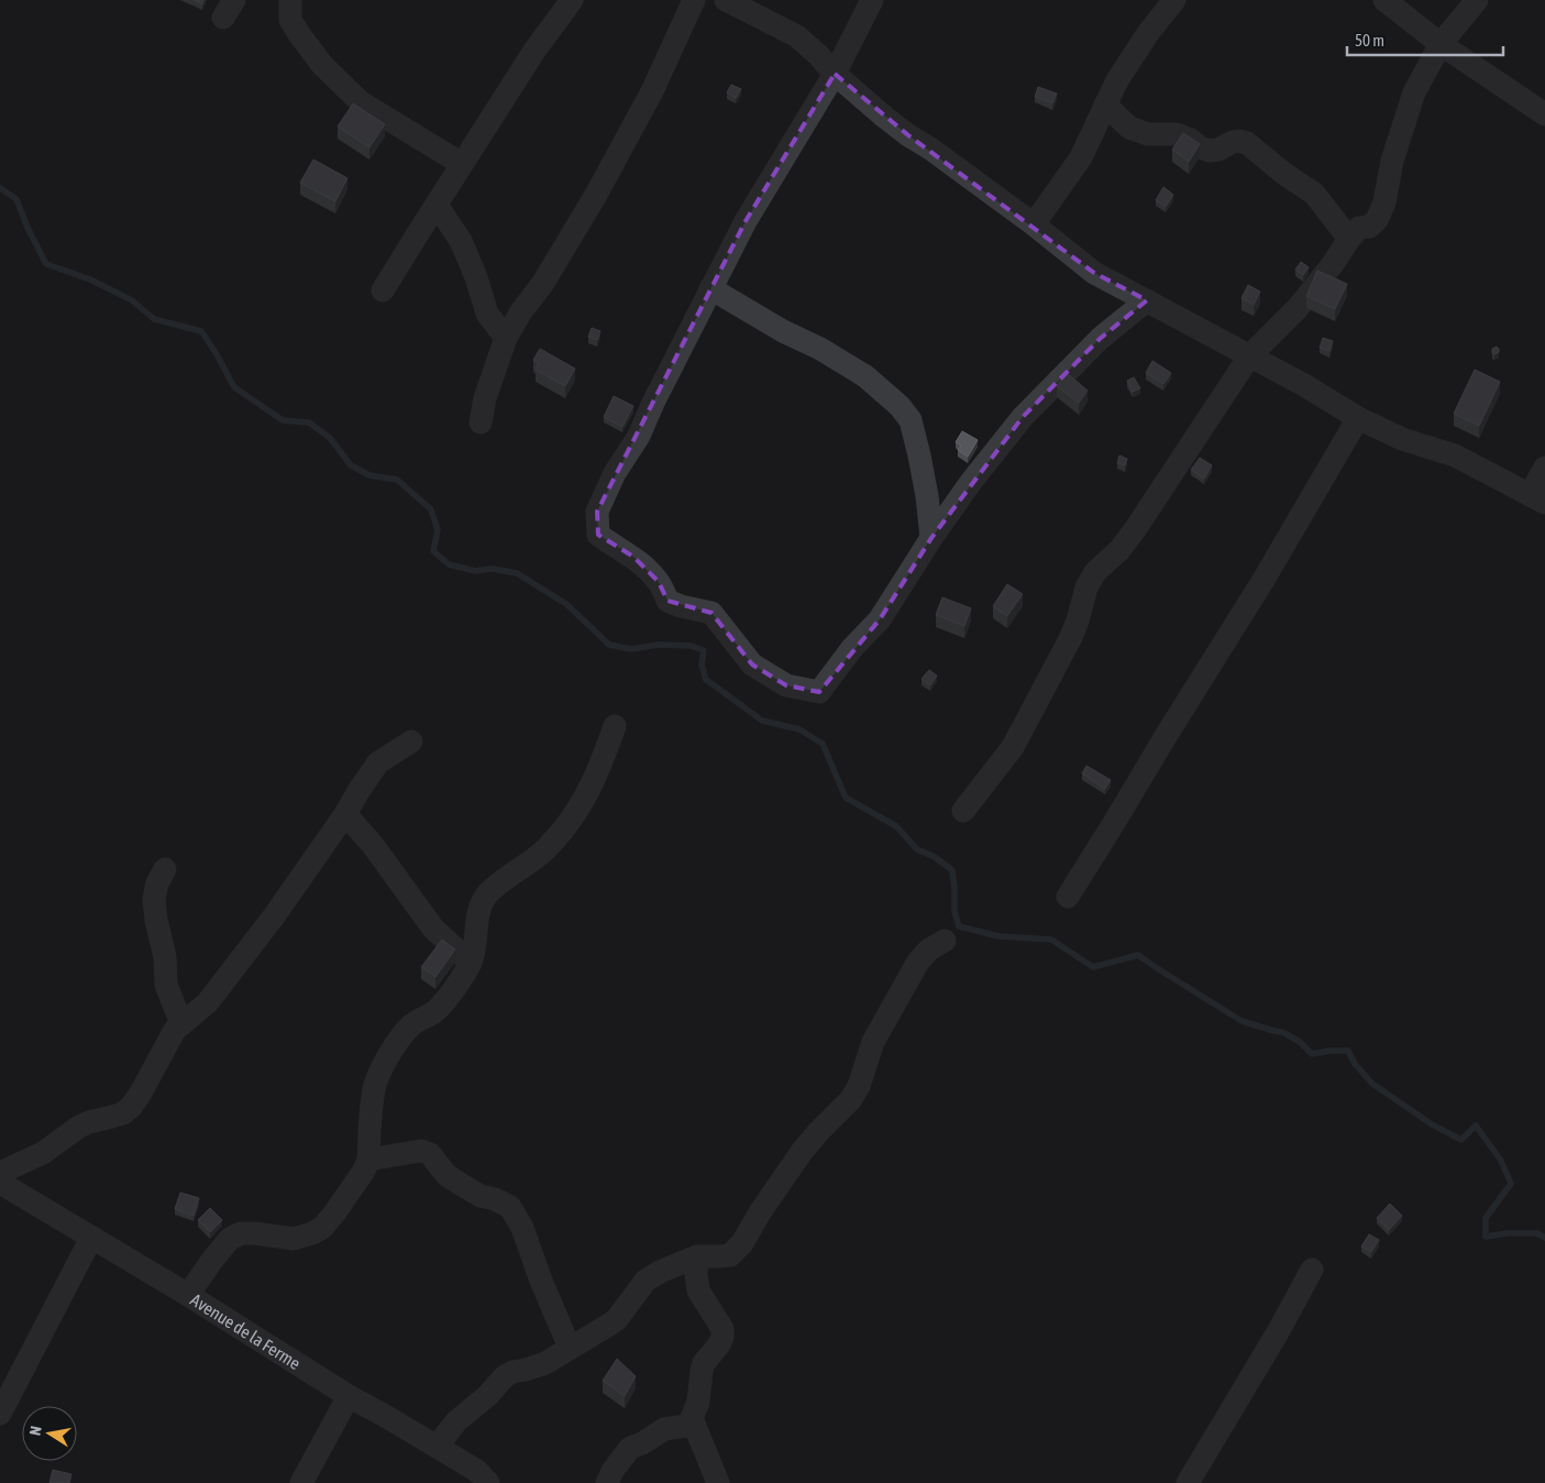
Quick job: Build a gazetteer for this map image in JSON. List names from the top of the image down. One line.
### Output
{"streets":{"street":["Avenue de la Ferme"]},"scale_bar":"50 m","north":"left"}
